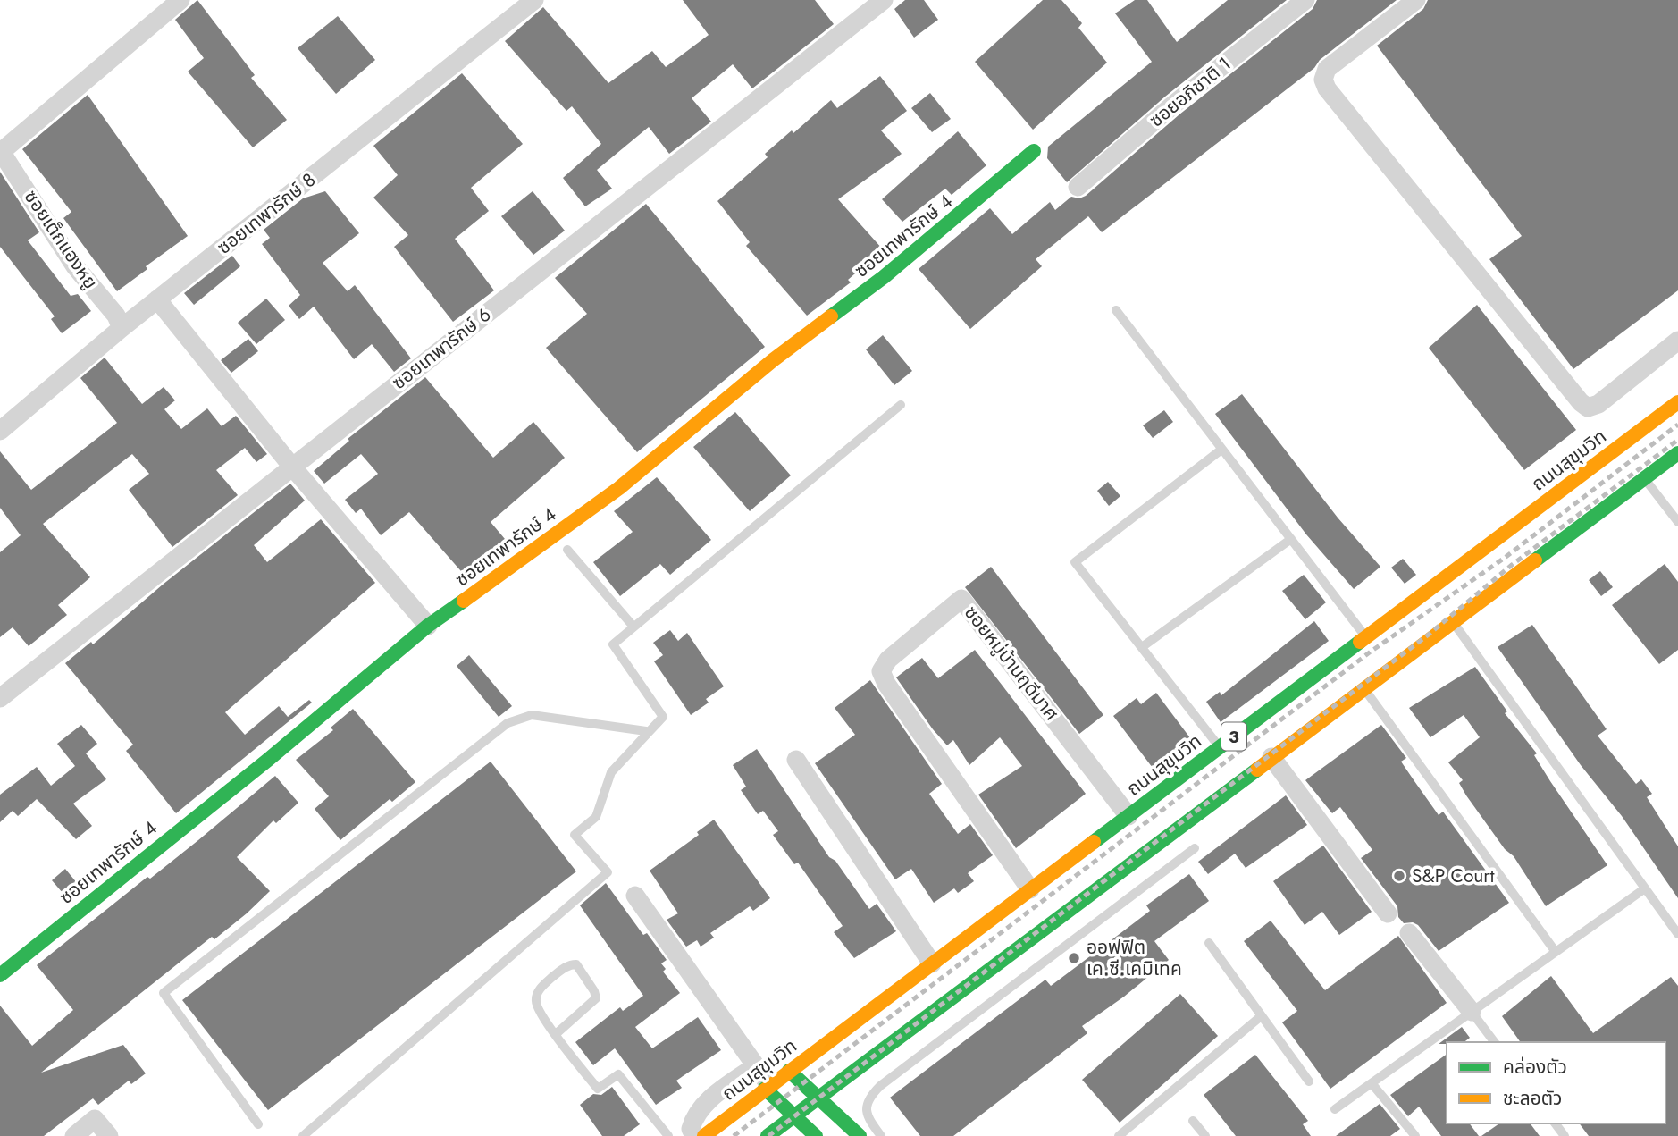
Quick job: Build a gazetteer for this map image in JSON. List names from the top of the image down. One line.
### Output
{"streets":{"main road":["ซอยเทพารักษ์ 4","ถนนสุขุมวิท","3"],"street":["ซอยอภิชาติ 1","ซอยเทพารักษ์ 8","ซอยเต็กแฮงหยู","ซอยเทพารักษ์ 6","ซอยหมู่บ้านฤดีมาศ"]},"crossings":[["ซอยเทพารักษ์ 8","ซอยเต็กแฮงหยู"],["ถนนสุขุมวิท","ซอยหมู่บ้านฤดีมาศ"]],"places":["S&P Court","ออฟฟิต เค.ซี.เคมิเทค"],"legend":["คล่องตัว","ชะลอตัว"]}
